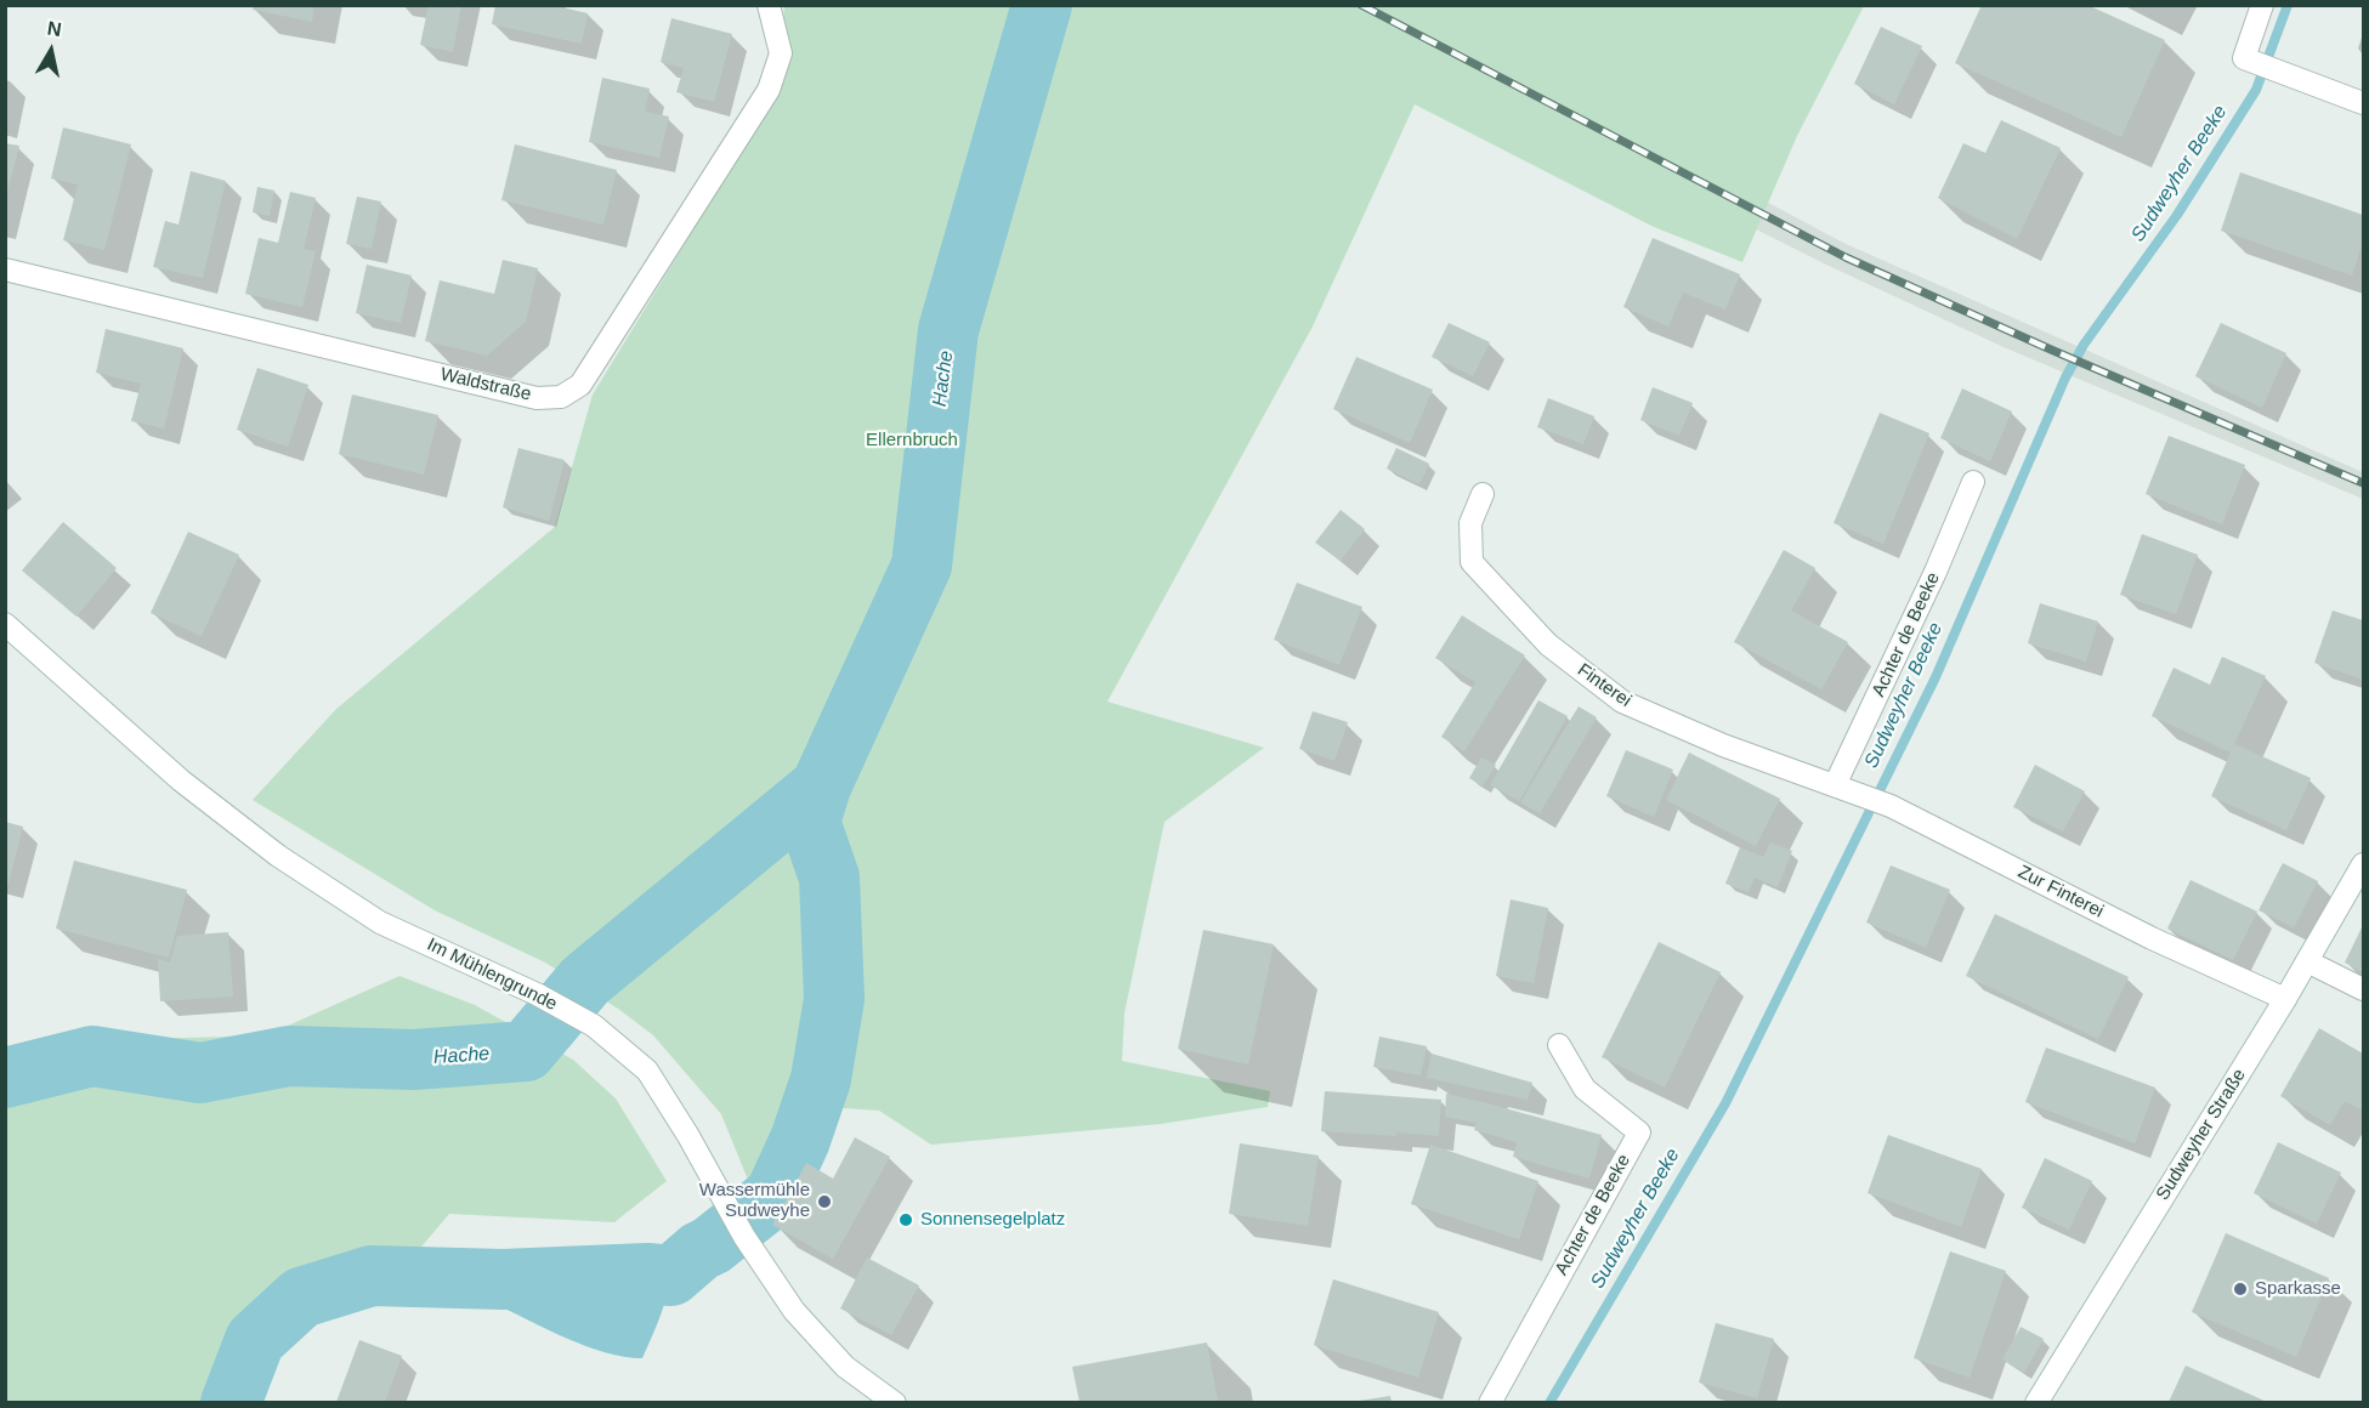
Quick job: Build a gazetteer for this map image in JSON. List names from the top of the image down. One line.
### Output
{"streets":{"street":["Waldstraße","Achter de Beeke","Finterei","Zur Finterei","Im Mühlengrunde","Sudweyher Straße"]},"crossings":[["Achter de Beeke","Finterei"],["Achter de Beeke","Zur Finterei"],["Finterei","Zur Finterei"],["Zur Finterei","Sudweyher Straße"]],"water":["Sudweyher Beeke","Hache"],"parks":["Ellernbruch"],"places":["Wassermühle Sudweyhe","Sonnensegelplatz","Sparkasse"],"north":"top"}
